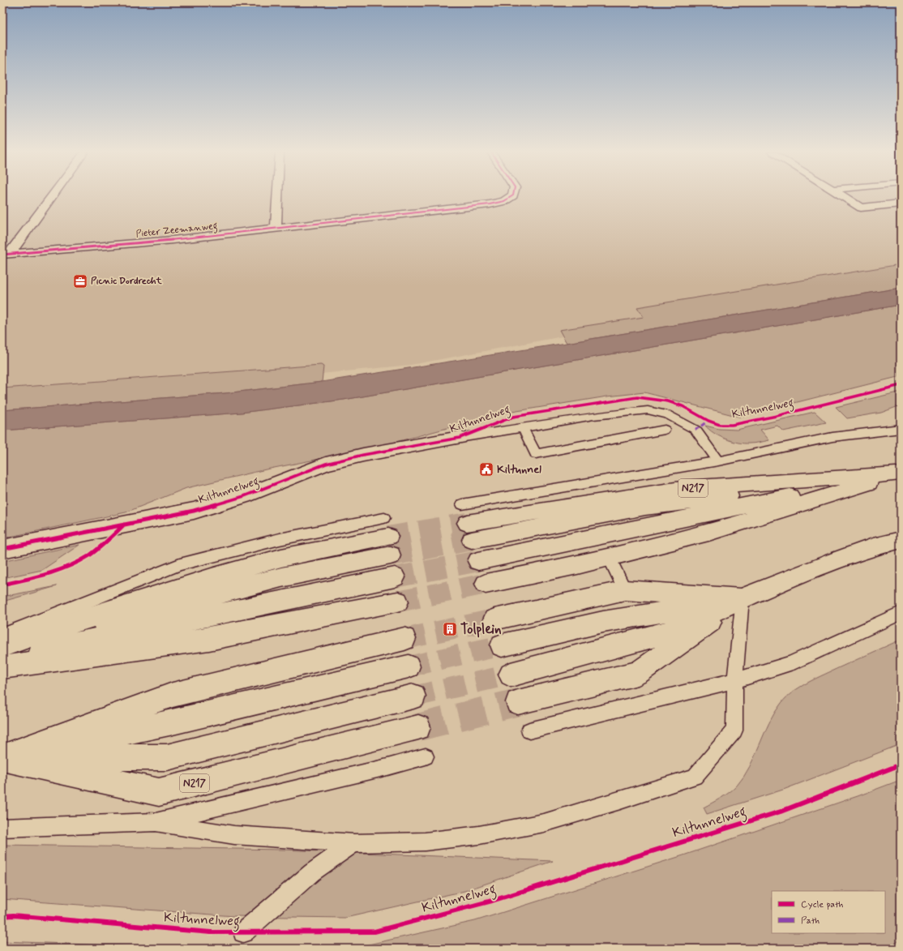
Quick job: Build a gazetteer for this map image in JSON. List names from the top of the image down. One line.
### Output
{"streets":{"main road":["Pieter Zeemanweg","Kiltunnelweg","N217"]},"crossings":[["Kiltunnelweg","N217"]],"places":{"office":["Picnic Dordrecht"],"public building":["Kiltunnel"],"building":["Tolplein"]},"legend":["Cycle path","Path"]}
